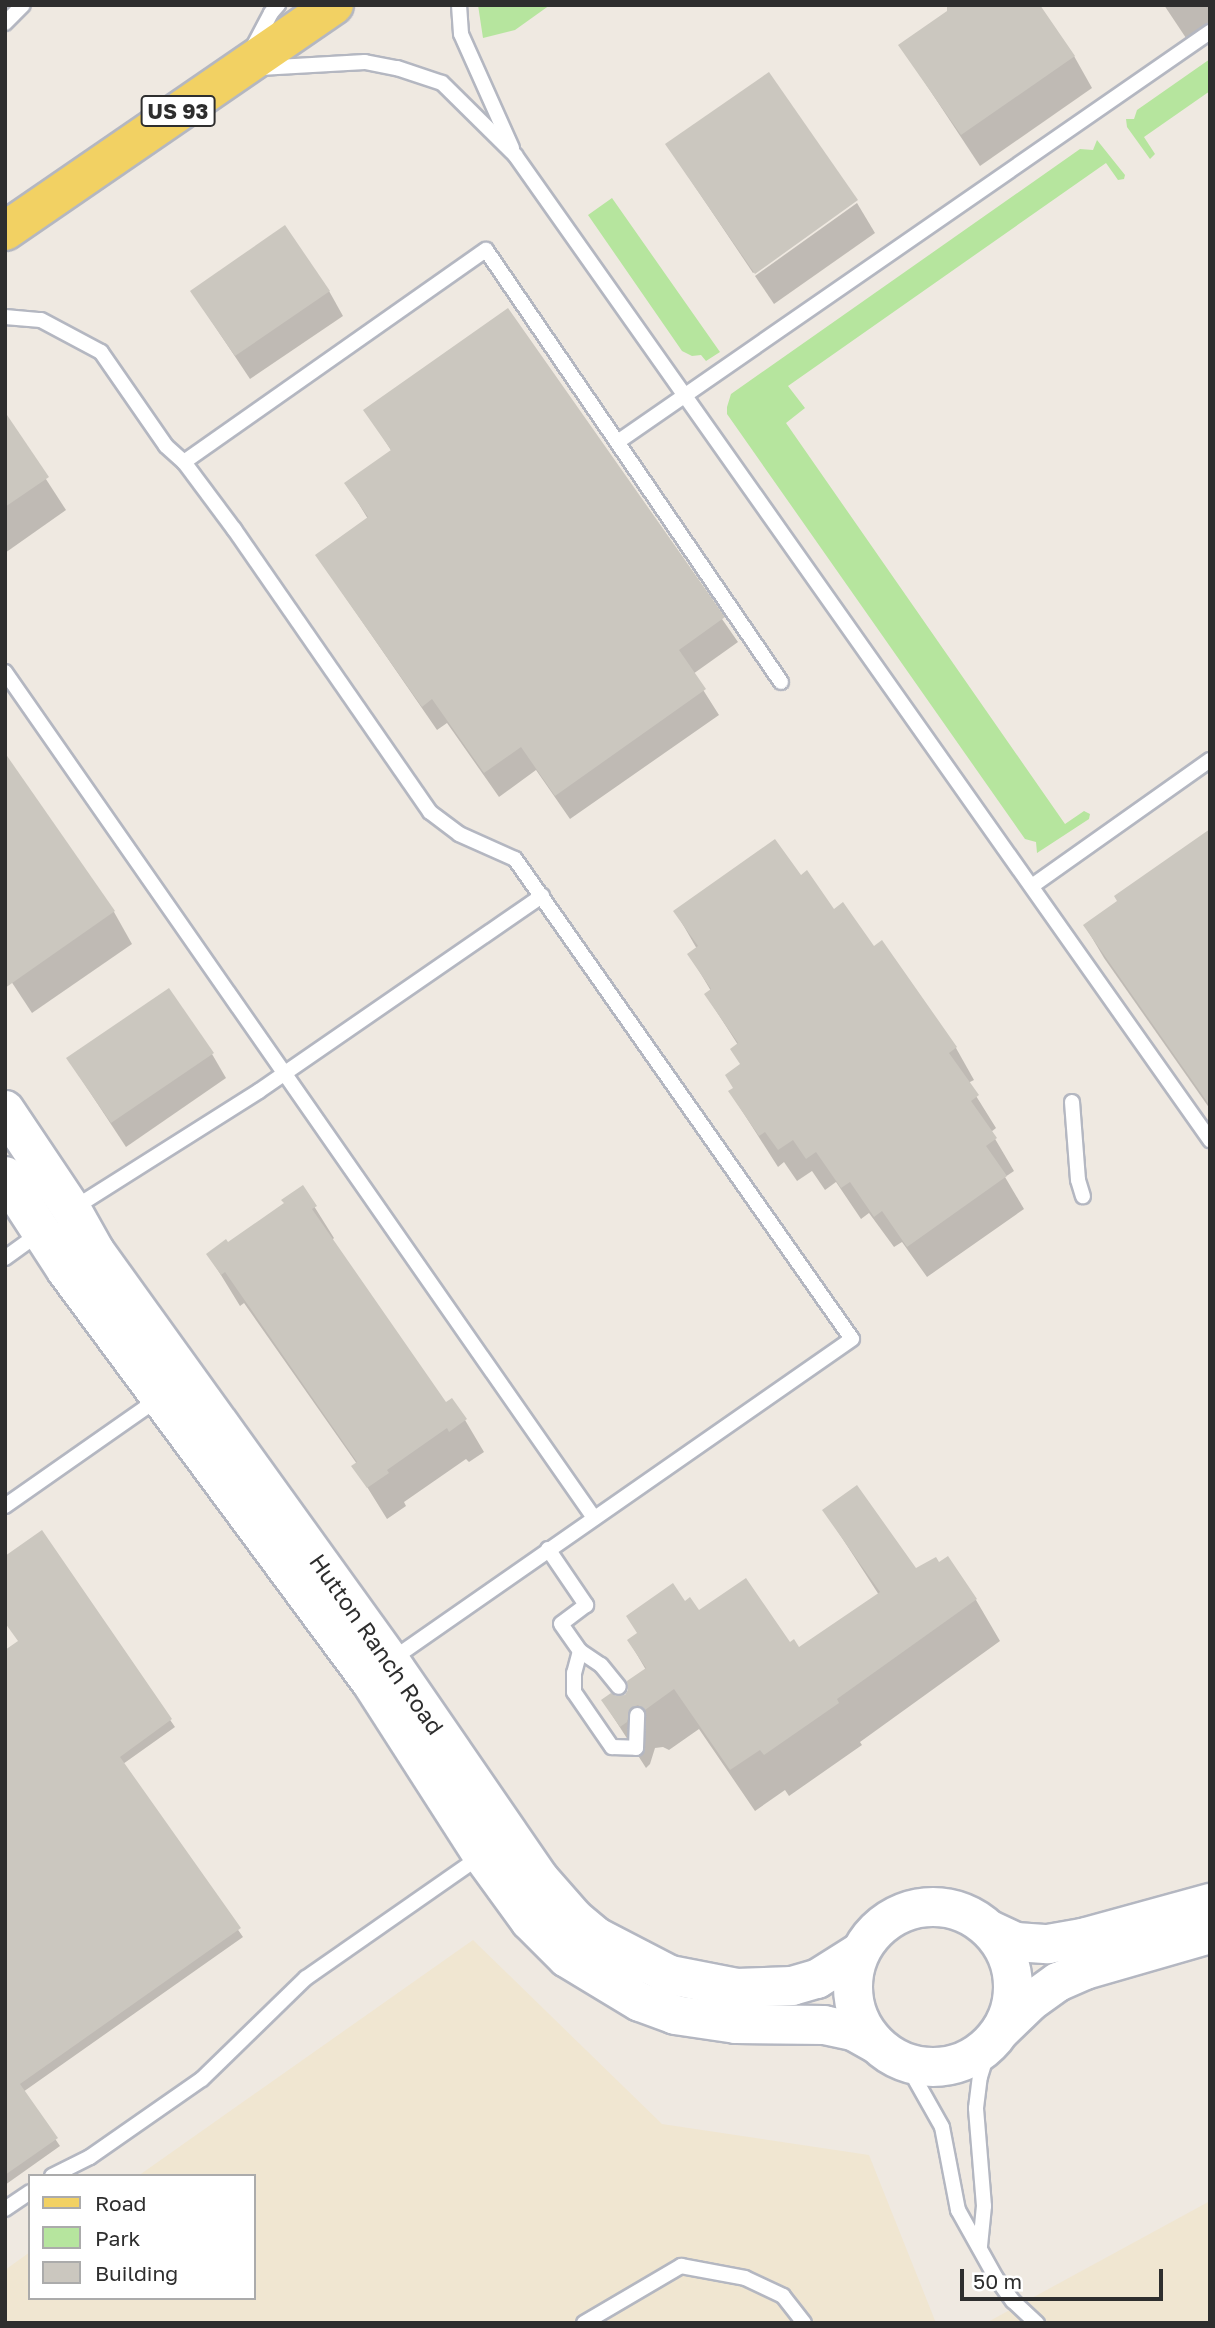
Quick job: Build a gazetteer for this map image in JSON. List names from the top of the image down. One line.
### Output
{"streets":{"main road":["US 93","Hutton Ranch Road"]},"legend":["Road","Park","Building"],"scale_bar":"50 m"}
